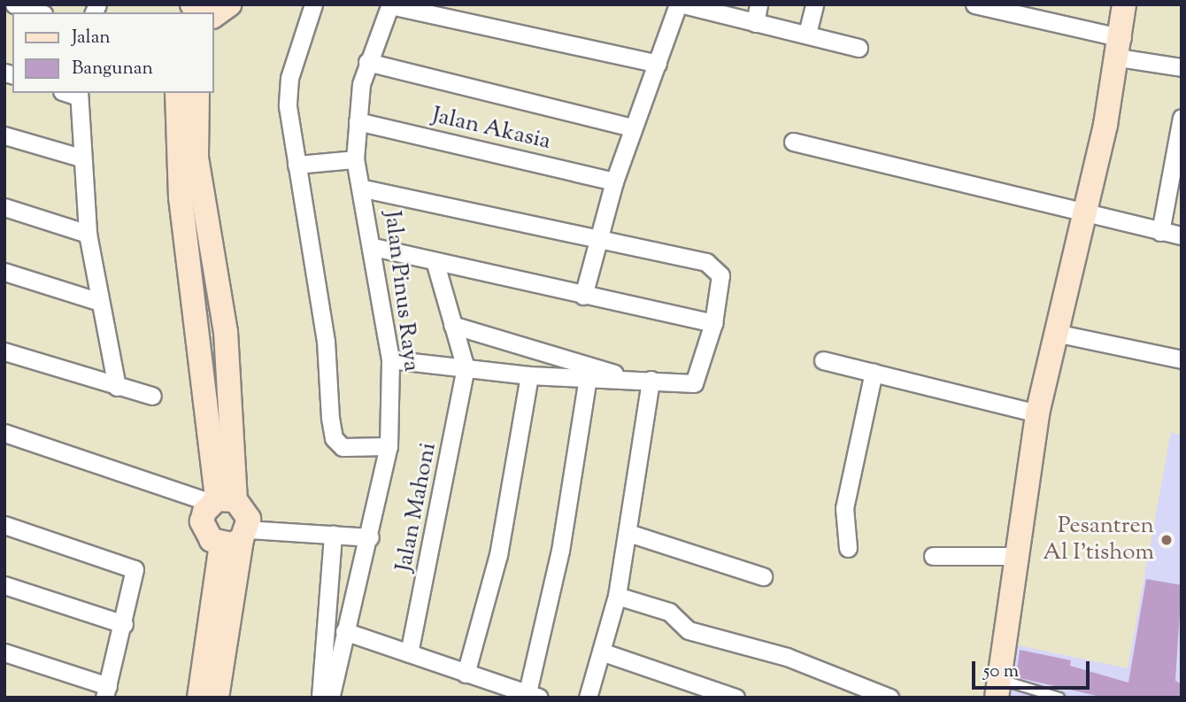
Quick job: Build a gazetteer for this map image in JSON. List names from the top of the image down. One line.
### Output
{"streets":{"street":["Jalan Akasia","Jalan Pinus Raya","Jalan Mahoni"]},"crossings":[["Jalan Akasia","Jalan Pinus Raya"]],"places":["Pesantren Al I’tishom"],"legend":["Jalan","Bangunan"],"scale_bar":"50 m"}
